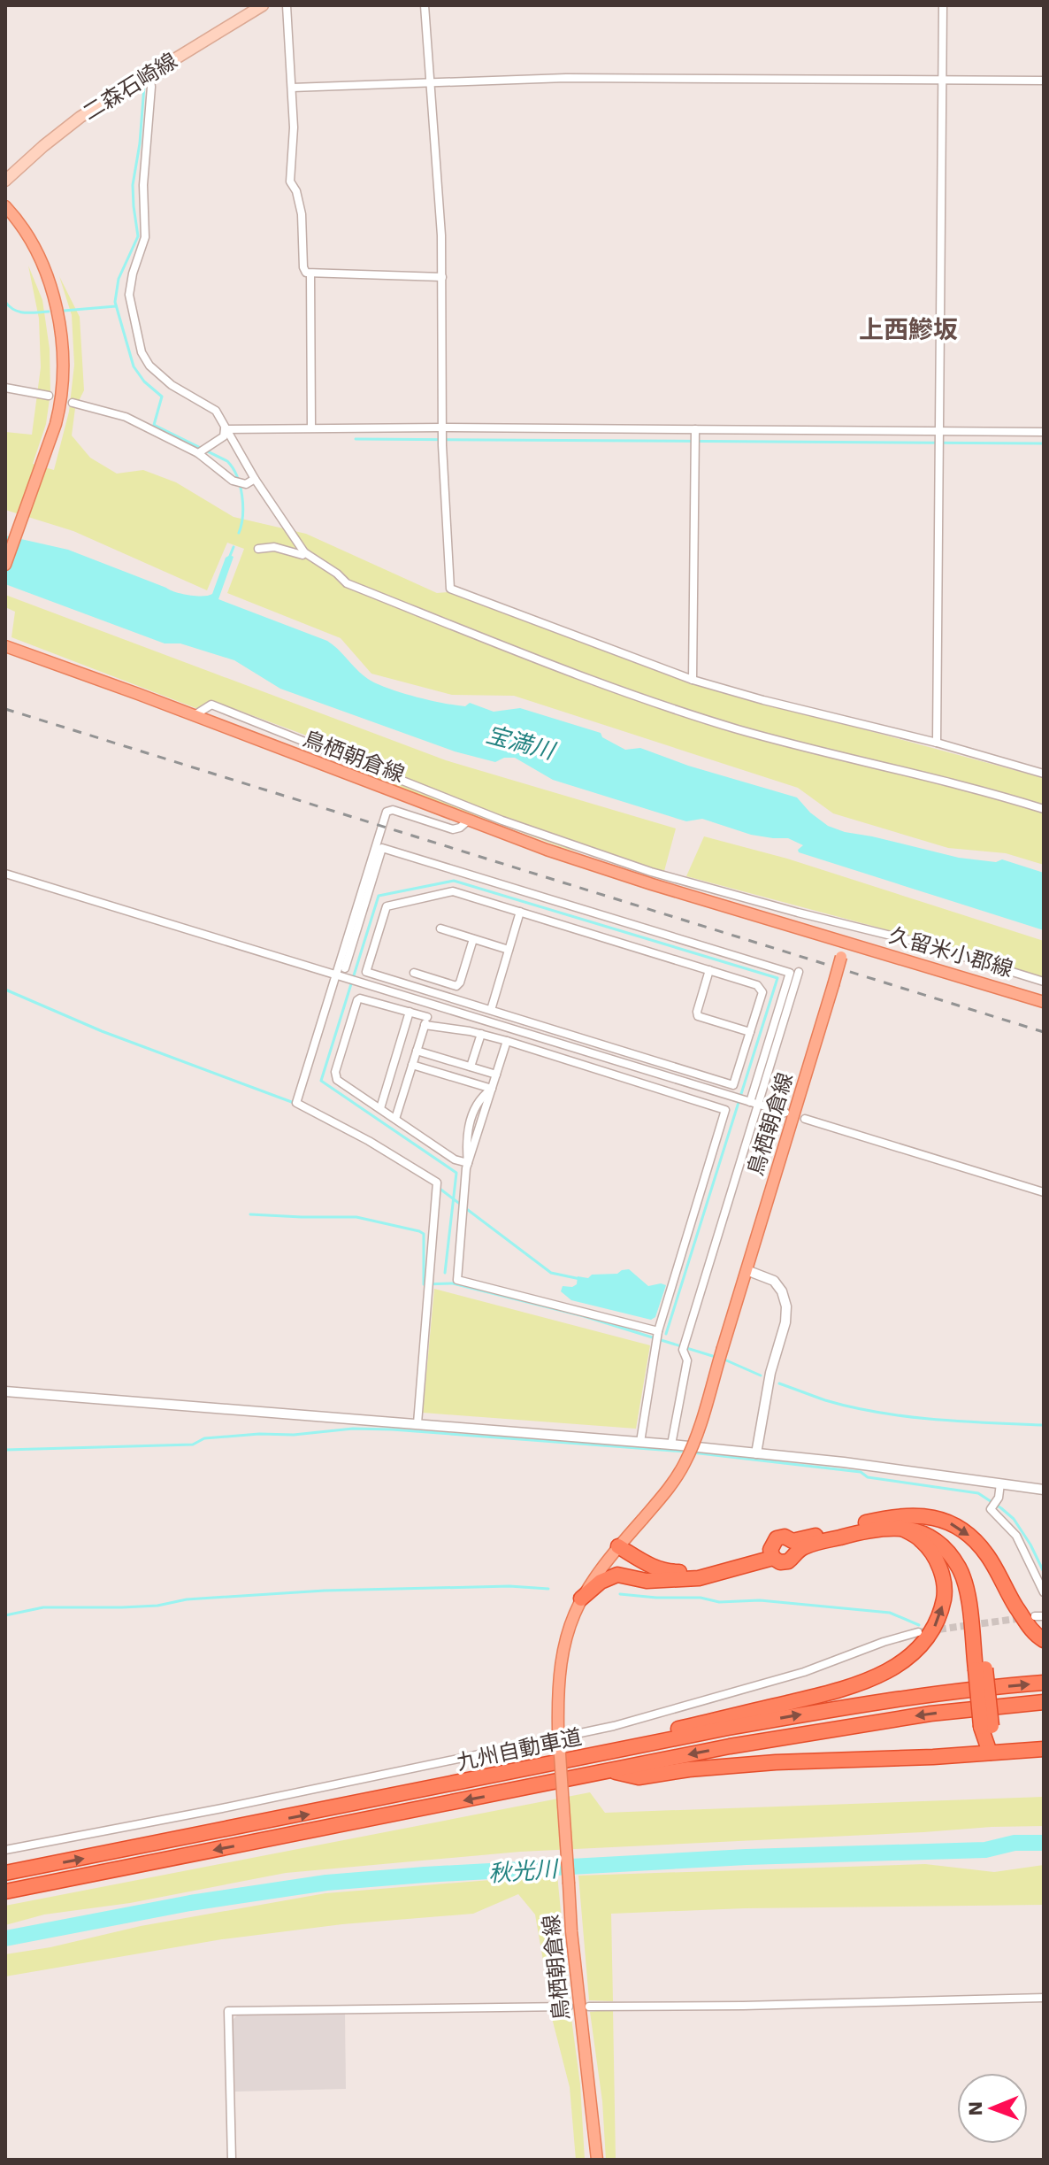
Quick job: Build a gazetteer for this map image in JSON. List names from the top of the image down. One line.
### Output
{"streets":{"highway":["九州自動車道"],"main road":["二森石崎線","鳥栖朝倉線","久留米小郡線"]},"crossings":[["鳥栖朝倉線","久留米小郡線"]],"districts":["上西鰺坂"],"water":["宝満川","秋光川"],"north":"left"}
